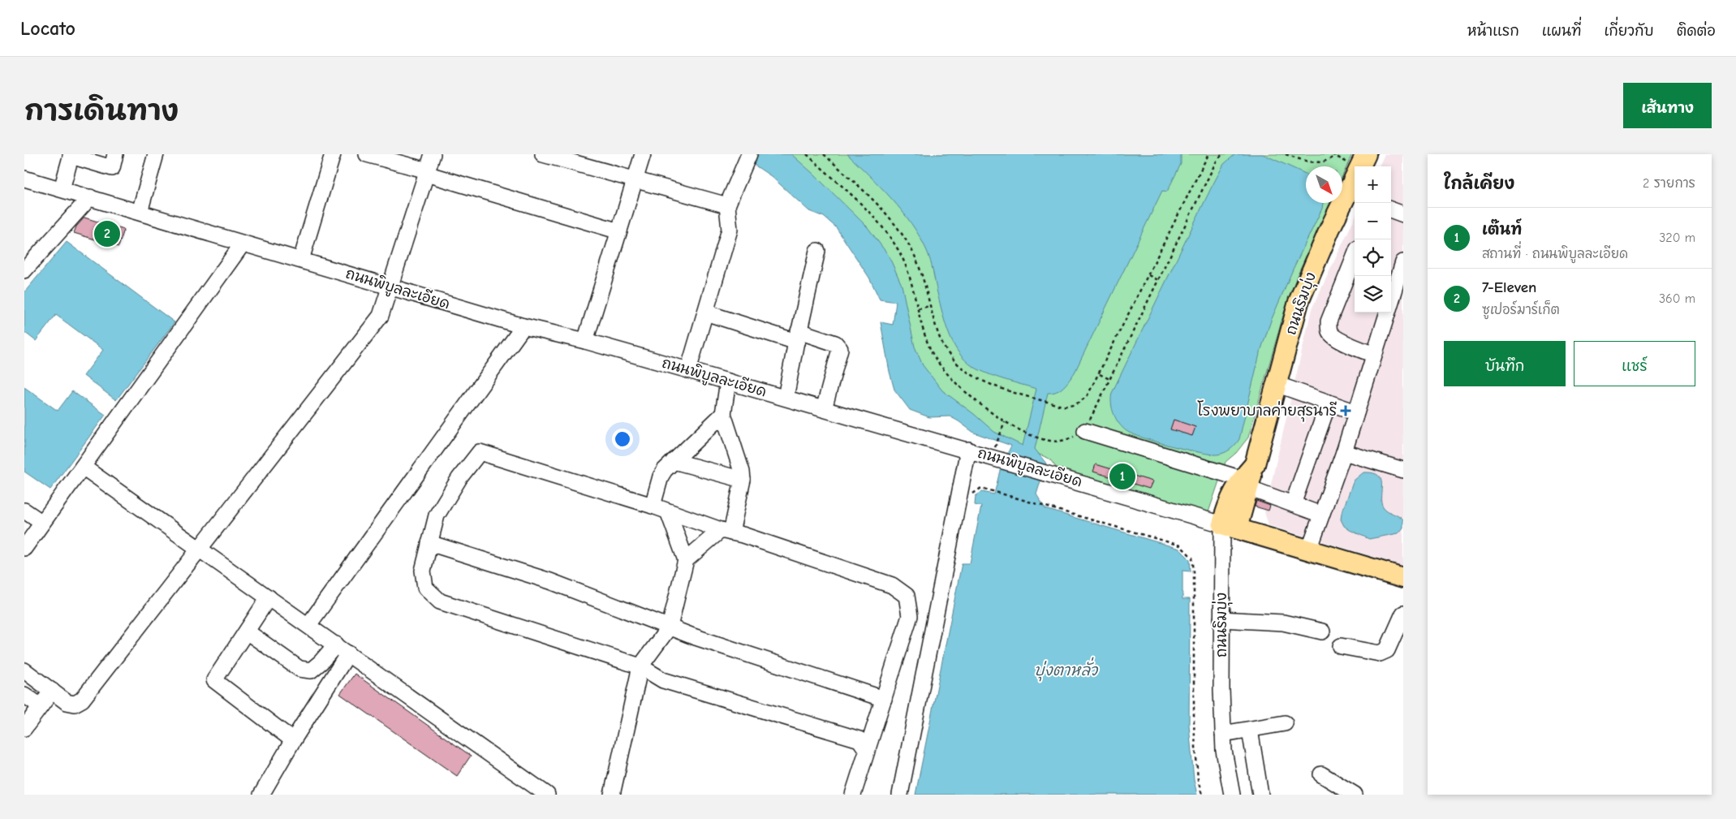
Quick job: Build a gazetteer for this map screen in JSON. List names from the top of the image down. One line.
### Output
{"streets":{"main road":["ถนนพิบูลละเอียด","ถนนริมบุ่ง"]},"crossings":[["ถนนพิบูลละเอียด","ถนนริมบุ่ง"]],"water":["บุ่งตาหลั่ว"],"places":{"health":["โรงพยาบาลค่ายสุรนารี"]},"north":"bottom right","page":{"header":"Locato","nav":["หน้าแรก","แผนที่","เกี่ยวกับ","ติดต่อ"],"title":"การเดินทาง","buttons":["เส้นทาง",["บันทึก","แชร์"]],"heading":["ใกล้เคียง","2 รายการ"],"map_buttons":["+","−"],"list":[{"mark":"1","name":"เต๊นท์","note":"สถานที่ · ถนนพิบูลละเอียด","value":"320 m"},{"mark":"2","name":"7-Eleven","note":"ซูเปอร์มาร์เก็ต","value":"360 m"}],"pins":["2","1"]}}
